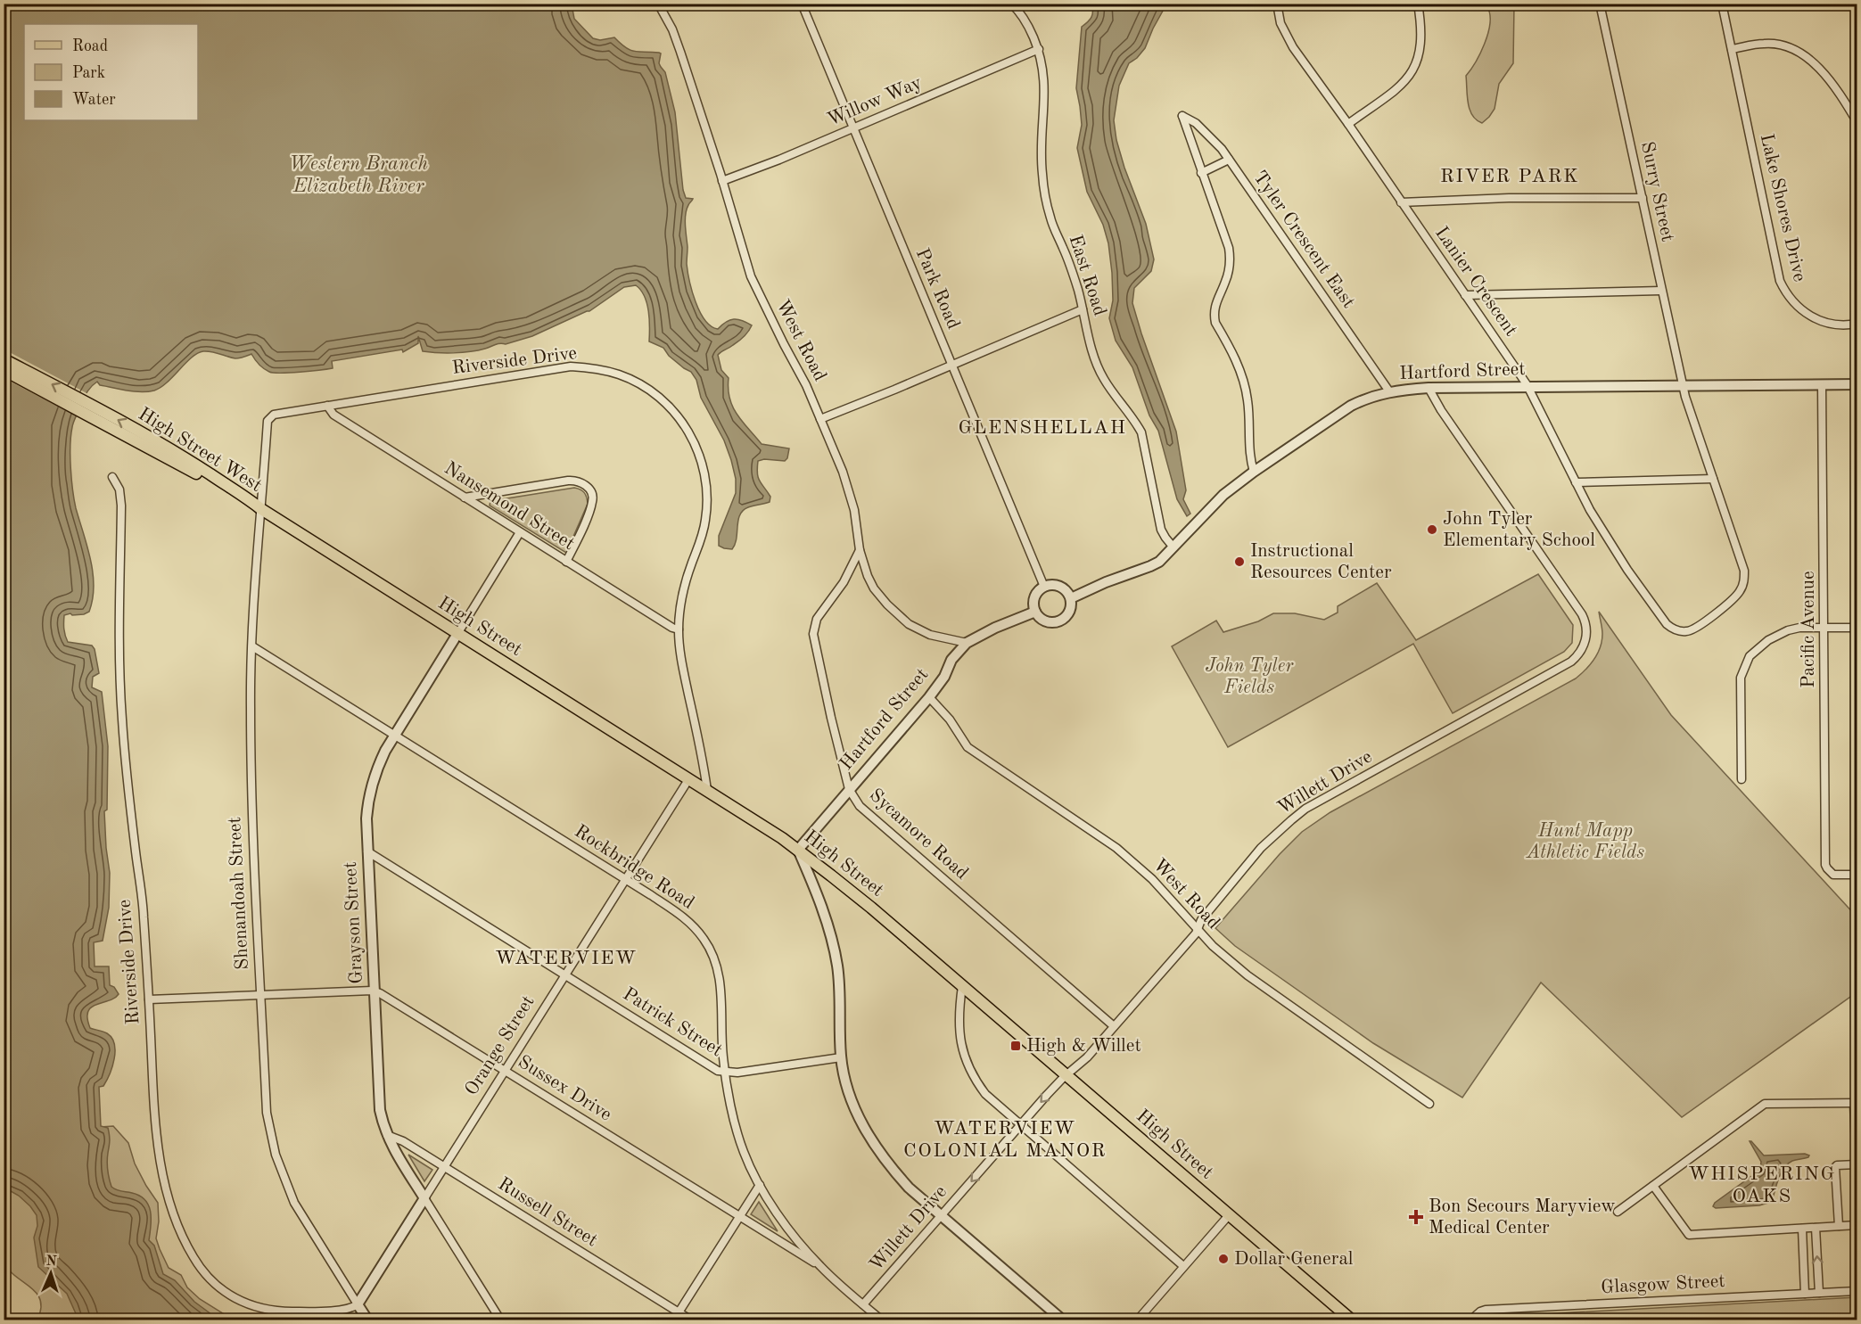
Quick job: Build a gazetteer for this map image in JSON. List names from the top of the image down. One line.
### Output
{"streets":{"main road":["High Street West","High Street"],"street":["Willow Way","Surry Street","Lake Shores Drive","Tyler Crescent East","East Road","Lanier Crescent","Park Road","West Road","Riverside Drive","Hartford Street","Nansemond Street","Pacific Avenue","Willett Drive","Sycamore Road","Rockbridge Road","Shenandoah Street","Grayson Street","Patrick Street","Orange Street","Sussex Drive","Russell Street","Glasgow Street"]},"crossings":[["Willow Way","East Road"],["Willow Way","Park Road"],["Willow Way","West Road"],["Surry Street","Lanier Crescent"],["Surry Street","Hartford Street"],["Tyler Crescent East","Hartford Street"],["East Road","Hartford Street"],["Lanier Crescent","Hartford Street"],["Park Road","Hartford Street"],["West Road","Hartford Street"],["West Road","Willett Drive"],["West Road","Sycamore Road"],["Riverside Drive","Nansemond Street"],["Riverside Drive","High Street"],["Riverside Drive","Shenandoah Street"],["Riverside Drive","Orange Street"],["Hartford Street","High Street"],["Hartford Street","Pacific Avenue"],["Hartford Street","Willett Drive"],["Hartford Street","Sycamore Road"],["High Street West","High Street"],["High Street West","Shenandoah Street"],["Nansemond Street","Grayson Street"],["High Street","Willett Drive"],["High Street","Shenandoah Street"],["High Street","Grayson Street"],["High Street","Orange Street"],["Willett Drive","Sycamore Road"],["Willett Drive","Rockbridge Road"],["Rockbridge Road","Shenandoah Street"],["Rockbridge Road","Grayson Street"],["Rockbridge Road","Patrick Street"],["Rockbridge Road","Orange Street"],["Rockbridge Road","Sussex Drive"],["Shenandoah Street","Orange Street"],["Grayson Street","Patrick Street"],["Grayson Street","Orange Street"],["Grayson Street","Sussex Drive"],["Grayson Street","Russell Street"],["Patrick Street","Orange Street"],["Orange Street","Sussex Drive"],["Orange Street","Russell Street"]],"districts":["RIVER PARK","GLENSHELLAH","WATERVIEW","WATERVIEW COLONIAL MANOR","WHISPERING OAKS"],"water":["Western Branch Elizabeth River"],"parks":["John Tyler Fields","Hunt Mapp Athletic Fields"],"places":{"other":["John Tyler Elementary School","Instructional Resources Center","Dollar General"],"transit":["High & Willet"],"health":["Bon Secours Maryview Medical Center"]},"legend":["Road","Park","Water"],"north":"top"}
